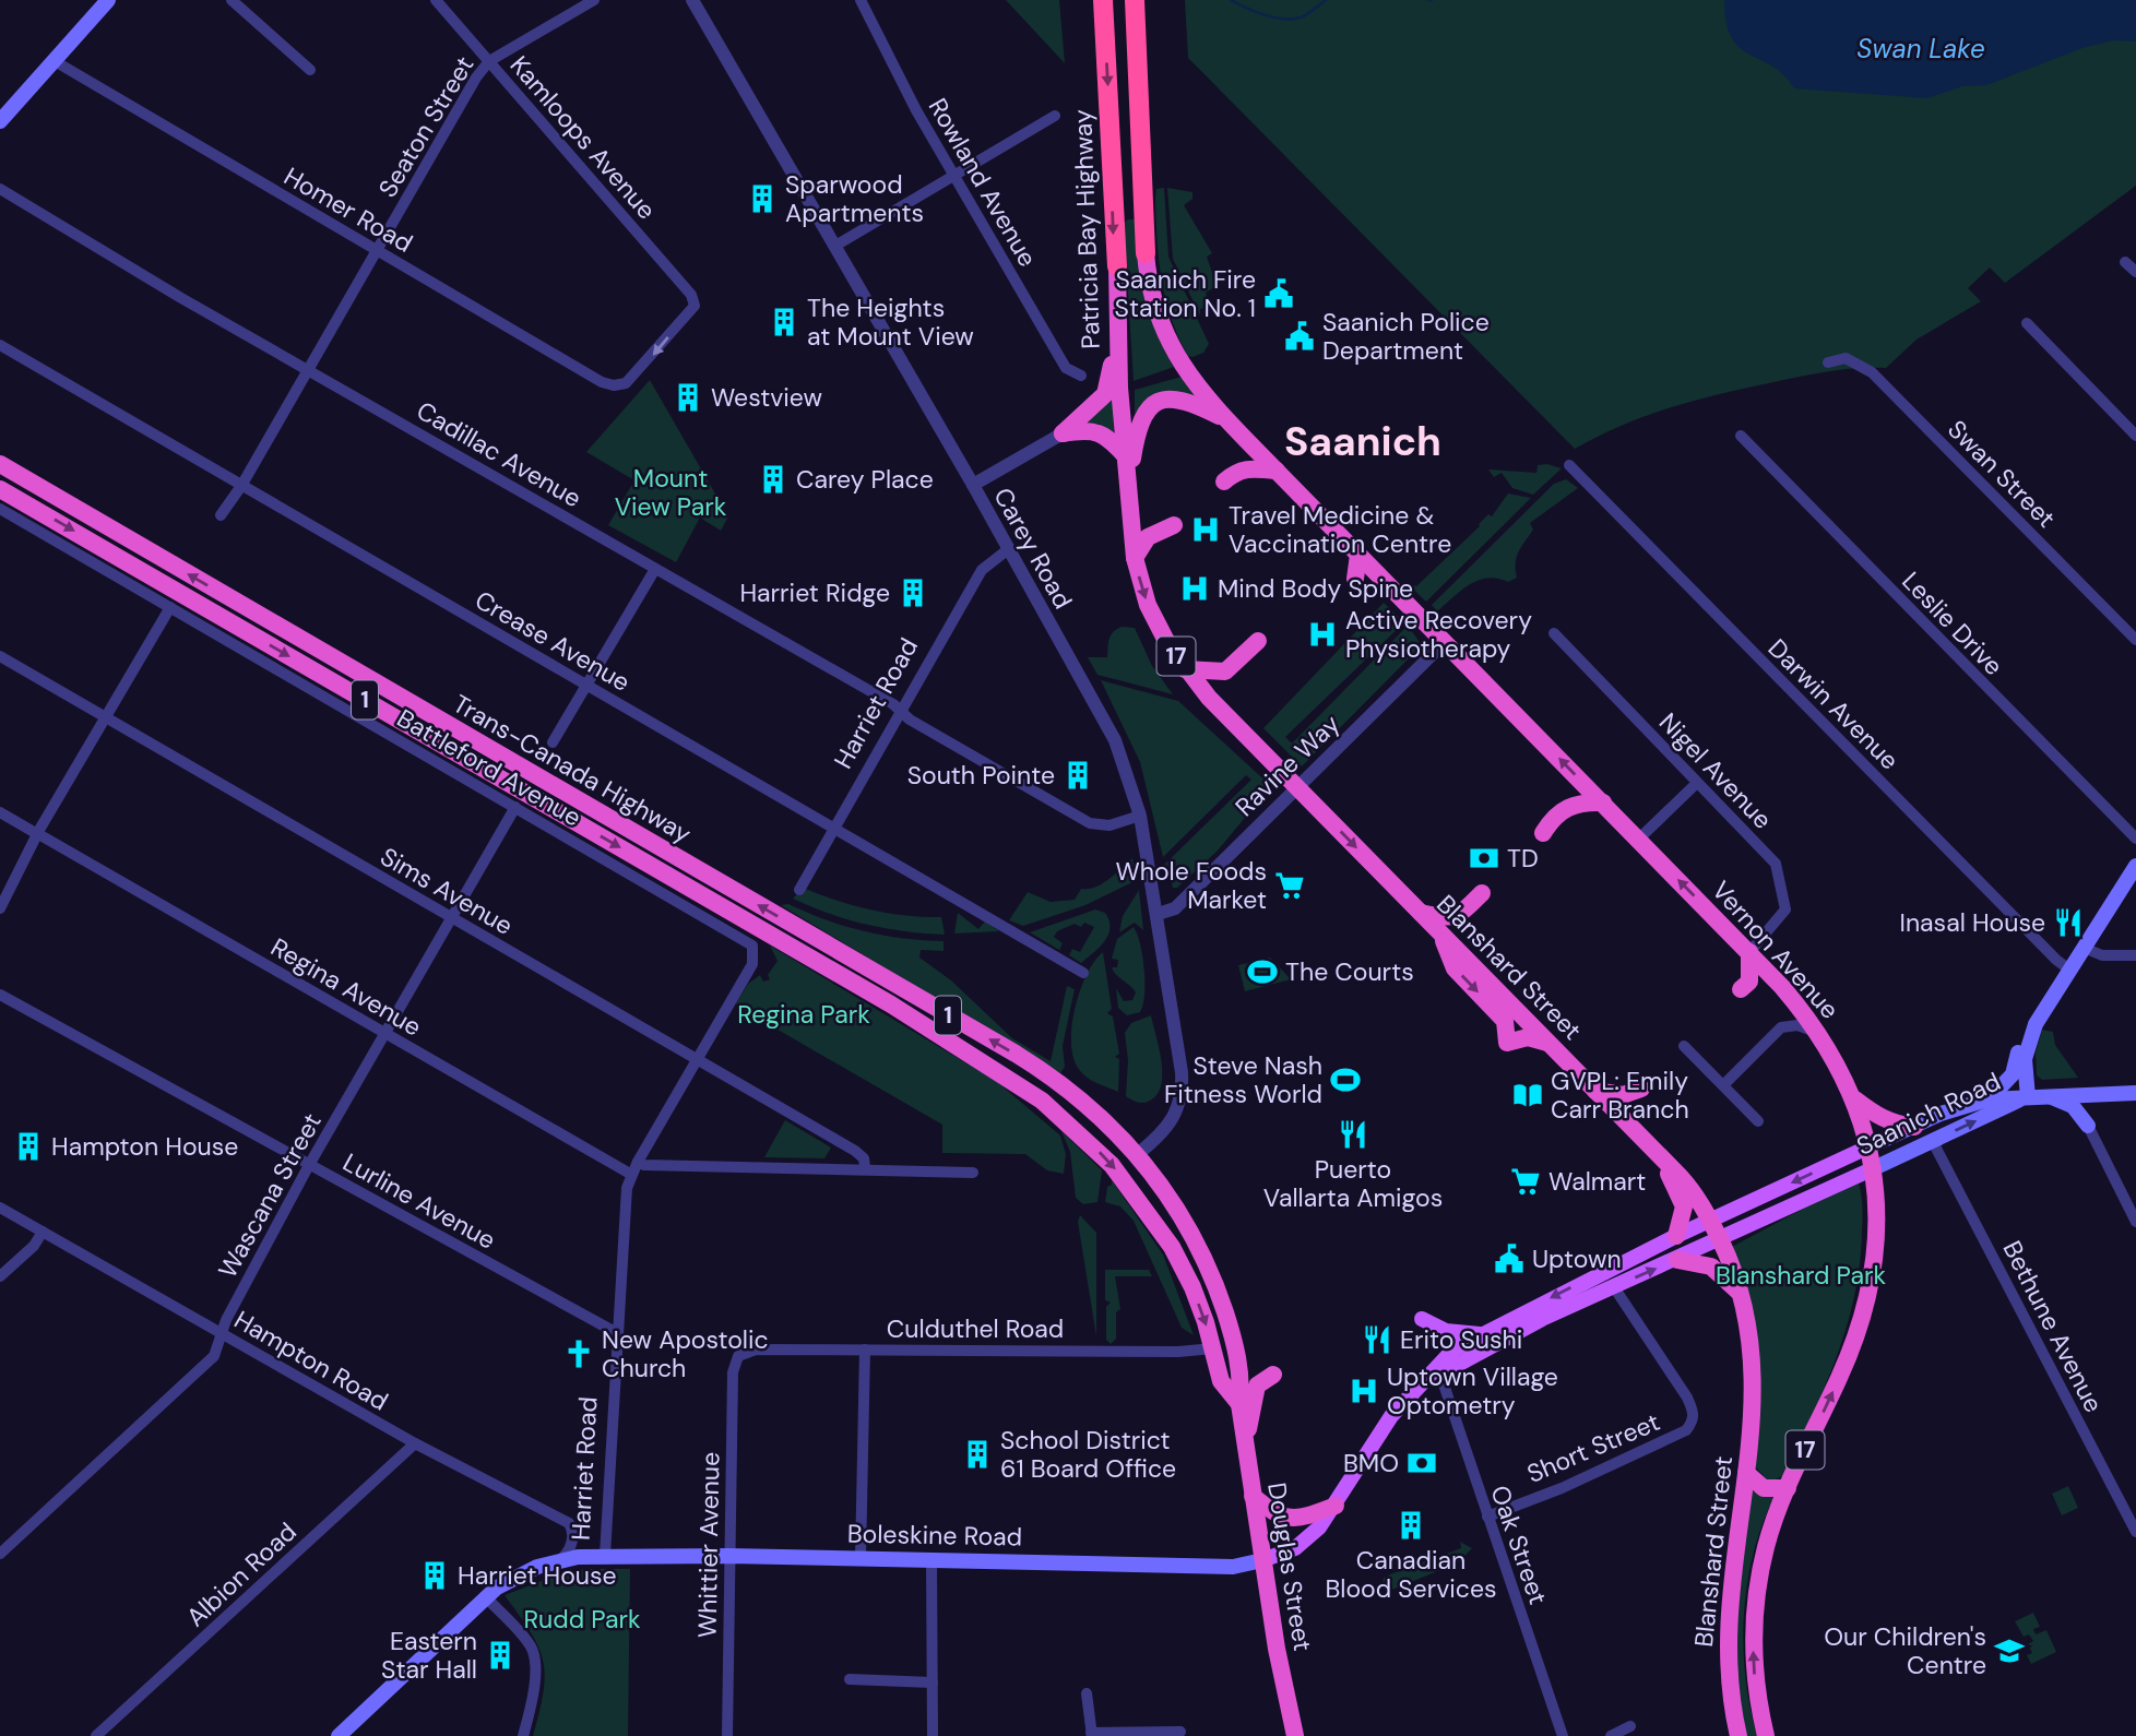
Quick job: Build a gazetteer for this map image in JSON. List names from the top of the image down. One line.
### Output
{"streets":{"highway":["Patricia Bay Highway","17","1","Trans-Canada Highway","Vernon Avenue","Blanshard Street","Douglas Street"],"main road":["Harriet Road","Saanich Road","Boleskine Road"],"street":["Seaton Street","Kamloops Avenue","Rowland Avenue","Homer Road","Cadillac Avenue","Swan Street","Carey Road","Leslie Drive","Crease Avenue","Darwin Avenue","Ravine Way","Battleford Avenue","Nigel Avenue","Sims Avenue","Regina Avenue","Wascana Street","Lurline Avenue","Bethune Avenue","Culduthel Road","Hampton Road","Short Street","Whittier Avenue","Oak Street","Albion Road"]},"crossings":[["Seaton Street","Kamloops Avenue"],["Seaton Street","Homer Road"],["Seaton Street","Cadillac Avenue"],["Seaton Street","Crease Avenue"],["Kamloops Avenue","Homer Road"],["Patricia Bay Highway","Blanshard Street"],["Cadillac Avenue","Carey Road"],["Cadillac Avenue","Harriet Road"],["Carey Road","Harriet Road"],["Carey Road","Ravine Way"],["Carey Road","Douglas Street"],["Crease Avenue","Harriet Road"],["17","Vernon Avenue"],["Harriet Road","Battleford Avenue"],["Harriet Road","Sims Avenue"],["Harriet Road","Regina Avenue"],["Harriet Road","Lurline Avenue"],["Harriet Road","Hampton Road"],["Harriet Road","Boleskine Road"],["Darwin Avenue","Saanich Road"],["Ravine Way","Vernon Avenue"],["Ravine Way","Blanshard Street"],["Battleford Avenue","Wascana Street"],["Trans-Canada Highway","Douglas Street"],["Nigel Avenue","Vernon Avenue"],["Sims Avenue","Wascana Street"],["Vernon Avenue","Saanich Road"],["Blanshard Street","Saanich Road"],["Regina Avenue","Wascana Street"],["Saanich Road","Bethune Avenue"],["Saanich Road","Short Street"],["Saanich Road","Boleskine Road"],["Saanich Road","Oak Street"],["Saanich Road","Douglas Street"],["Wascana Street","Lurline Avenue"],["Wascana Street","Hampton Road"],["Culduthel Road","Whittier Avenue"],["Culduthel Road","Douglas Street"],["Hampton Road","Albion Road"],["Short Street","Oak Street"],["Boleskine Road","Whittier Avenue"],["Boleskine Road","Douglas Street"]],"one_way":["Kamloops Avenue","Vernon Avenue"],"districts":["Saanich"],"water":["Swan Lake"],"parks":["Mount View Park","Regina Park","Blanshard Park","Rudd Park"],"places":{"building":["Sparwood Apartments","The Heights at Mount View","Westview","Carey Place","Harriet Ridge","South Pointe","Hampton House","School District 61 Board Office","Canadian Blood Services","Harriet House","Eastern Star Hall"],"public building":["Saanich Fire Station No. 1","Saanich Police Department","Uptown"],"hospital":["Travel Medicine & Vaccination Centre","Mind Body Spine","Active Recovery Physiotherapy","Uptown Village Optometry"],"bank":["TD","BMO"],"supermarket":["Whole Foods Market","Walmart"],"restaurant":["Inasal House","Puerto Vallarta Amigos","Erito Sushi"],"sports":["The Courts","Steve Nash Fitness World"],"library":["GVPL: Emily Carr Branch"],"church":["New Apostolic Church"],"school or university":["Our Children's Centre"]}}
